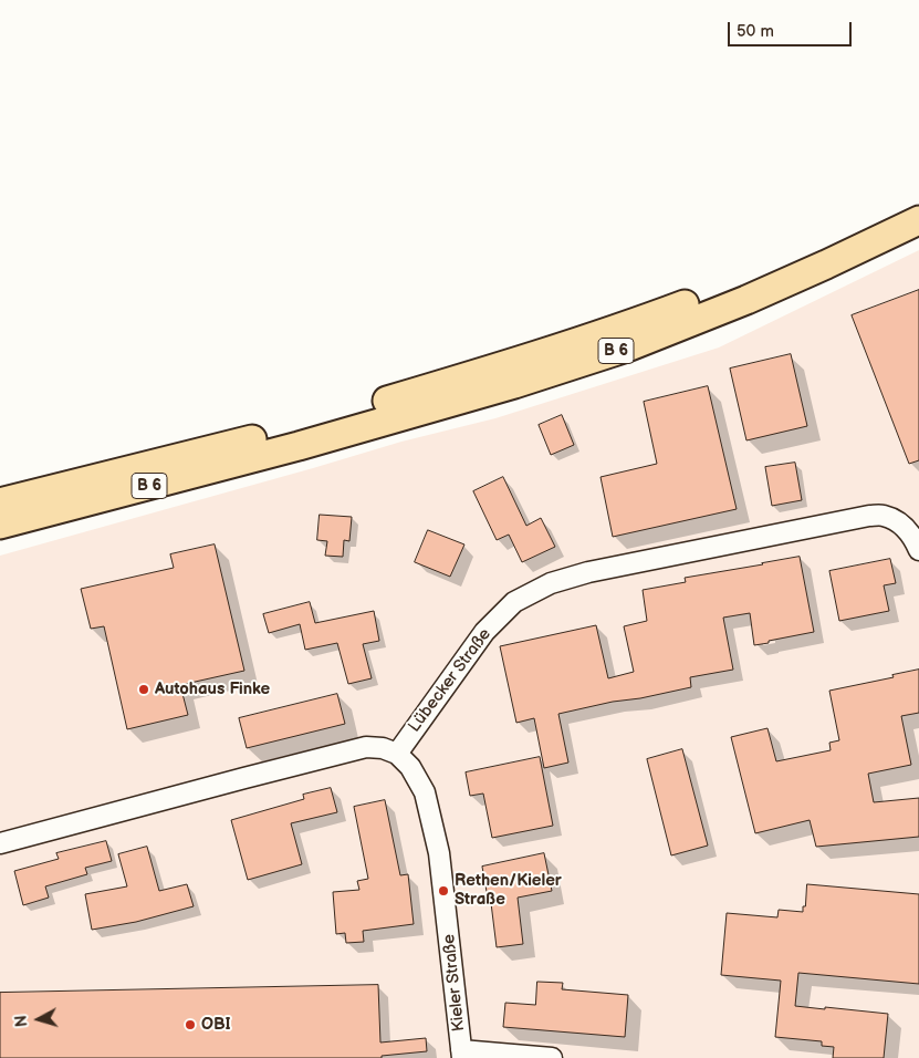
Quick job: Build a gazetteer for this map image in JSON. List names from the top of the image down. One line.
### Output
{"streets":{"highway":["B 6"],"street":["Lübecker Straße","Kieler Straße"]},"crossings":[["Lübecker Straße","Kieler Straße"]],"places":["Autohaus Finke","Rethen/Kieler Straße","OBI"],"scale_bar":"50 m","north":"left"}
